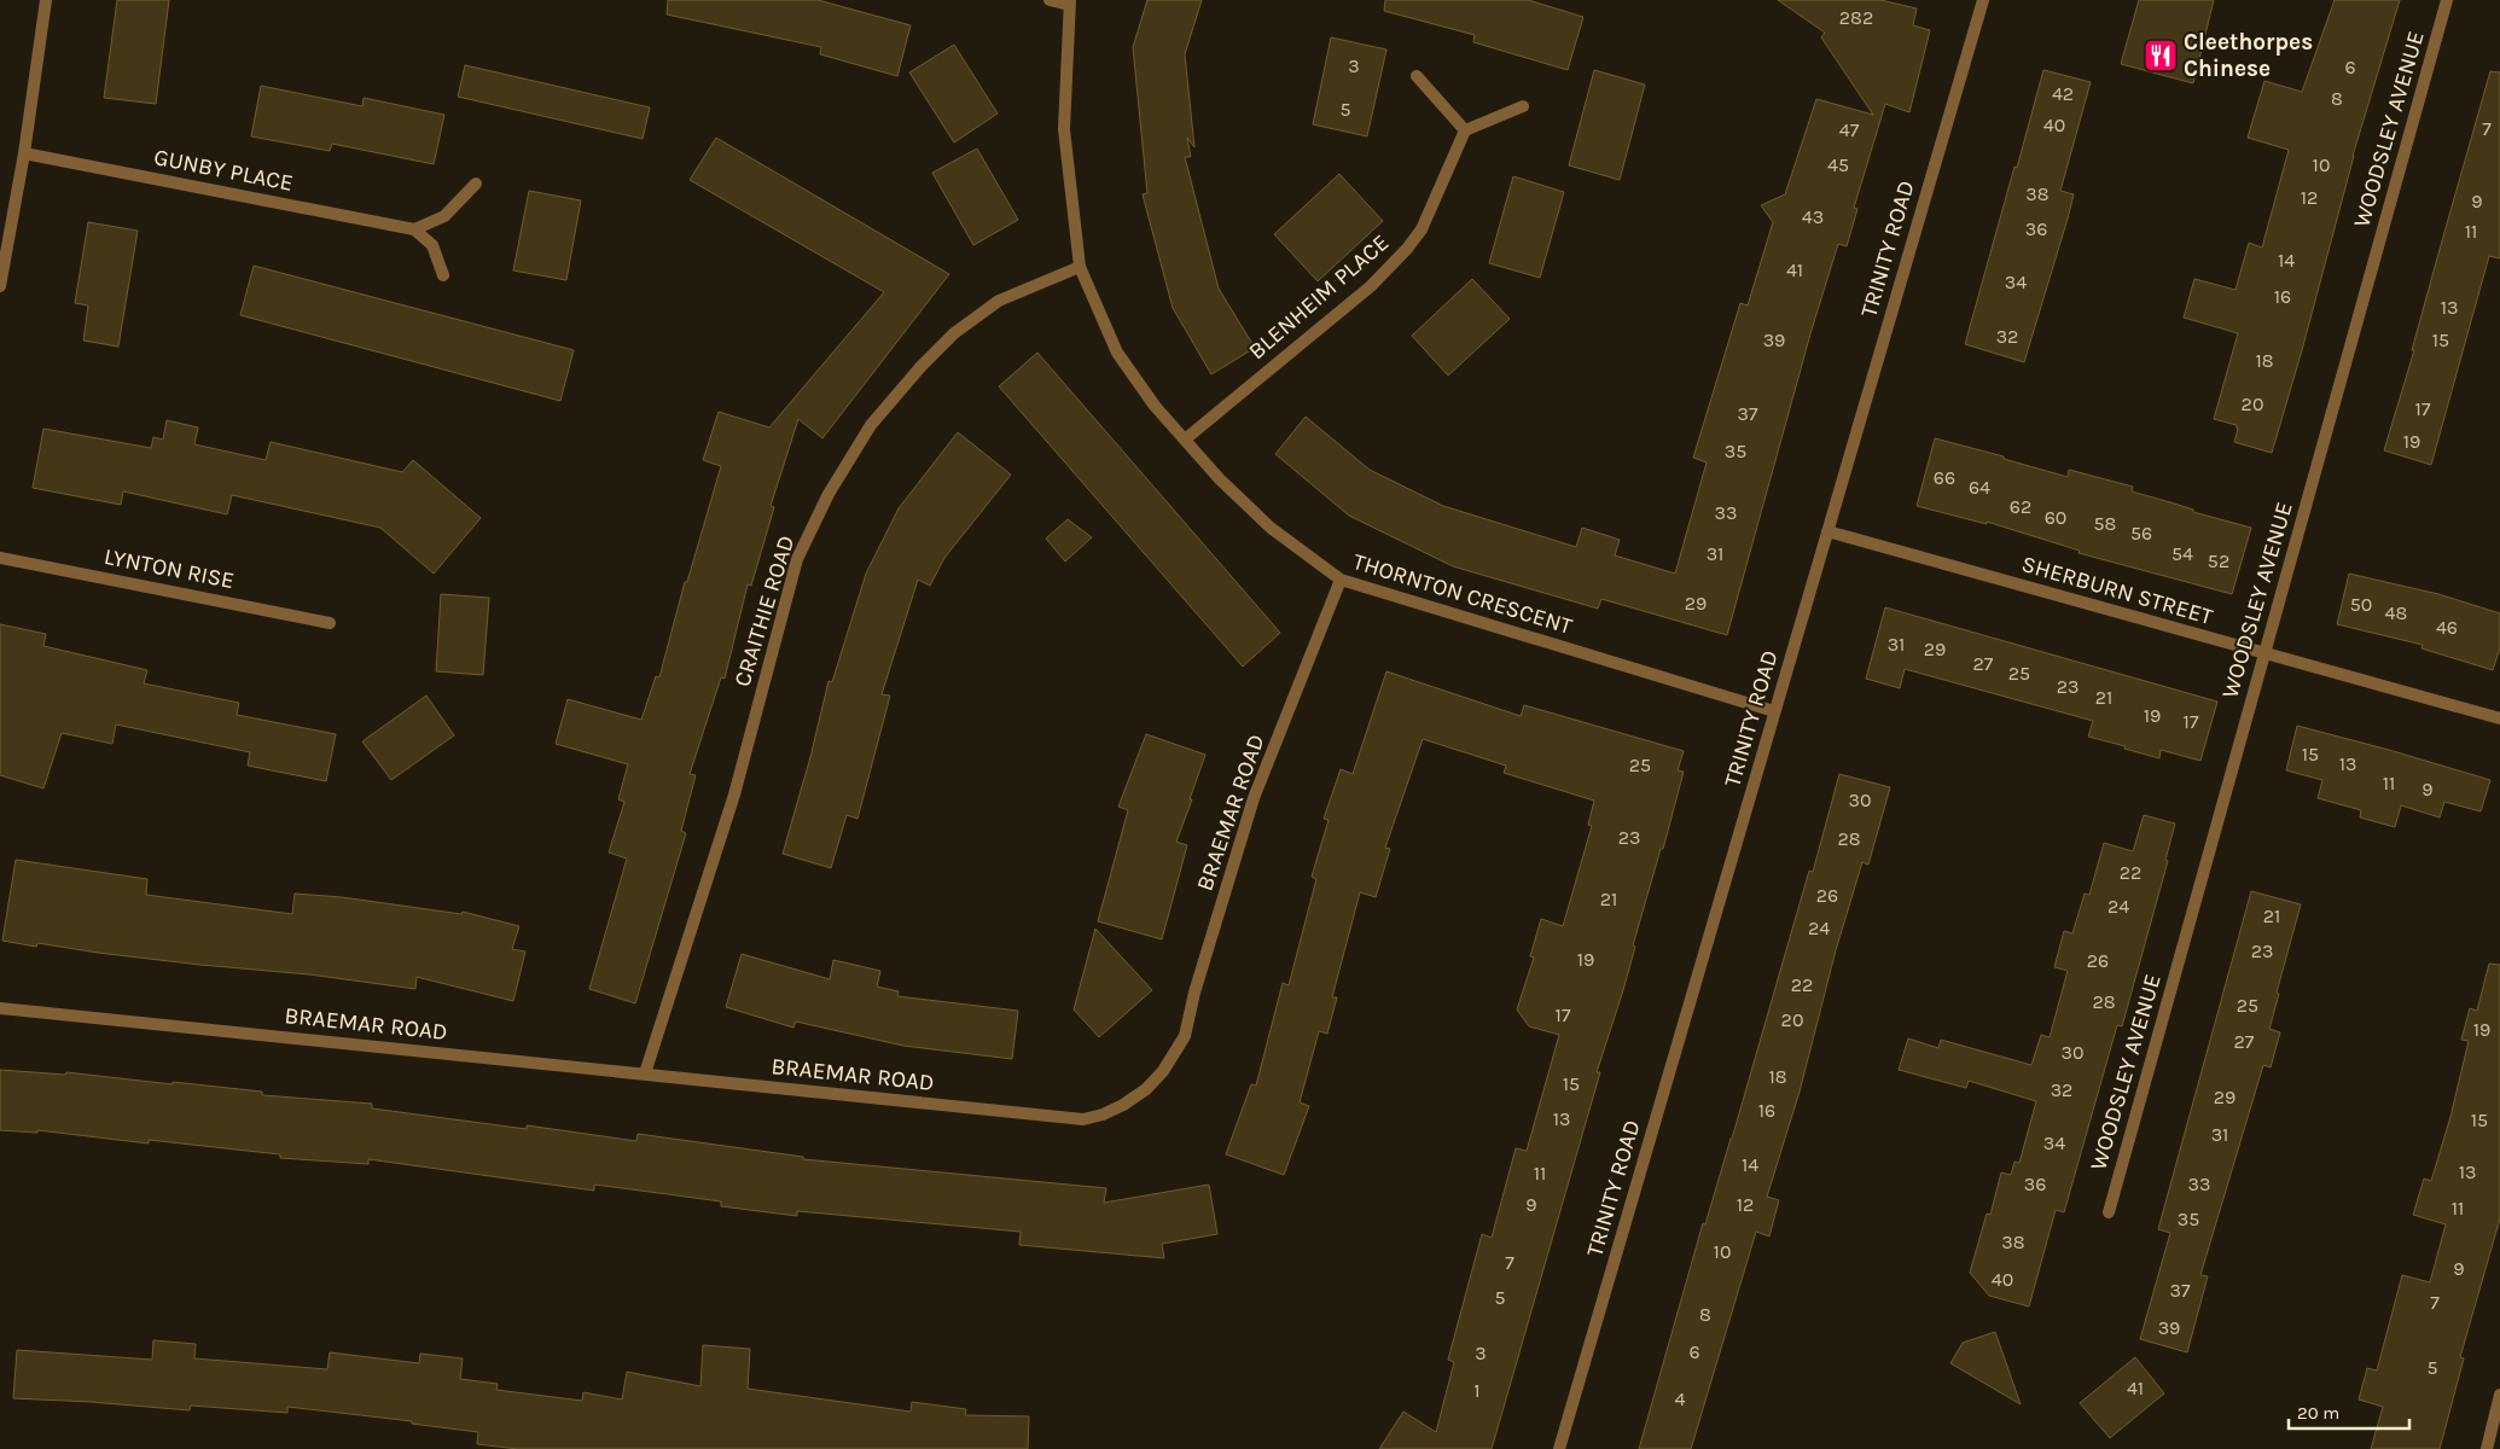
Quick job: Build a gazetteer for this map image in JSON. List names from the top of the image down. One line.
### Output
{"streets":{"street":["WOODSLEY AVENUE","GUNBY PLACE","TRINITY ROAD","BLENHEIM PLACE","LYNTON RISE","SHERBURN STREET","THORNTON CRESCENT","CRAITHIE ROAD","BRAEMAR ROAD"]},"crossings":[["WOODSLEY AVENUE","SHERBURN STREET"],["TRINITY ROAD","SHERBURN STREET"],["TRINITY ROAD","THORNTON CRESCENT"],["BLENHEIM PLACE","THORNTON CRESCENT"],["THORNTON CRESCENT","CRAITHIE ROAD"],["THORNTON CRESCENT","BRAEMAR ROAD"],["CRAITHIE ROAD","BRAEMAR ROAD"]],"places":{"restaurant":["Cleethorpes Chinese"]},"house_numbers":["282","3","6","42","8","5","40","7","47","45","10","38","12","9","43","36","11","14","41","34","16","13","32","39","15","18","20","17","37","19","35","66","64","62","33","60","58","56","31","54","52","29","50","48","46","31","29","27","25","23","21","19","17","15","13","25","11","9","30","23","28","22","26","21","24","21","24","23","19","26","22","28","25","17","20","19","27","30","18","15","32","29","16","13","15","31","34","14","13","11","36","33","9","12","11","35","38","10","7","9","40","37","5","7","8","39","6","3","5","41","1","4"],"scale_bar":"20 m"}
